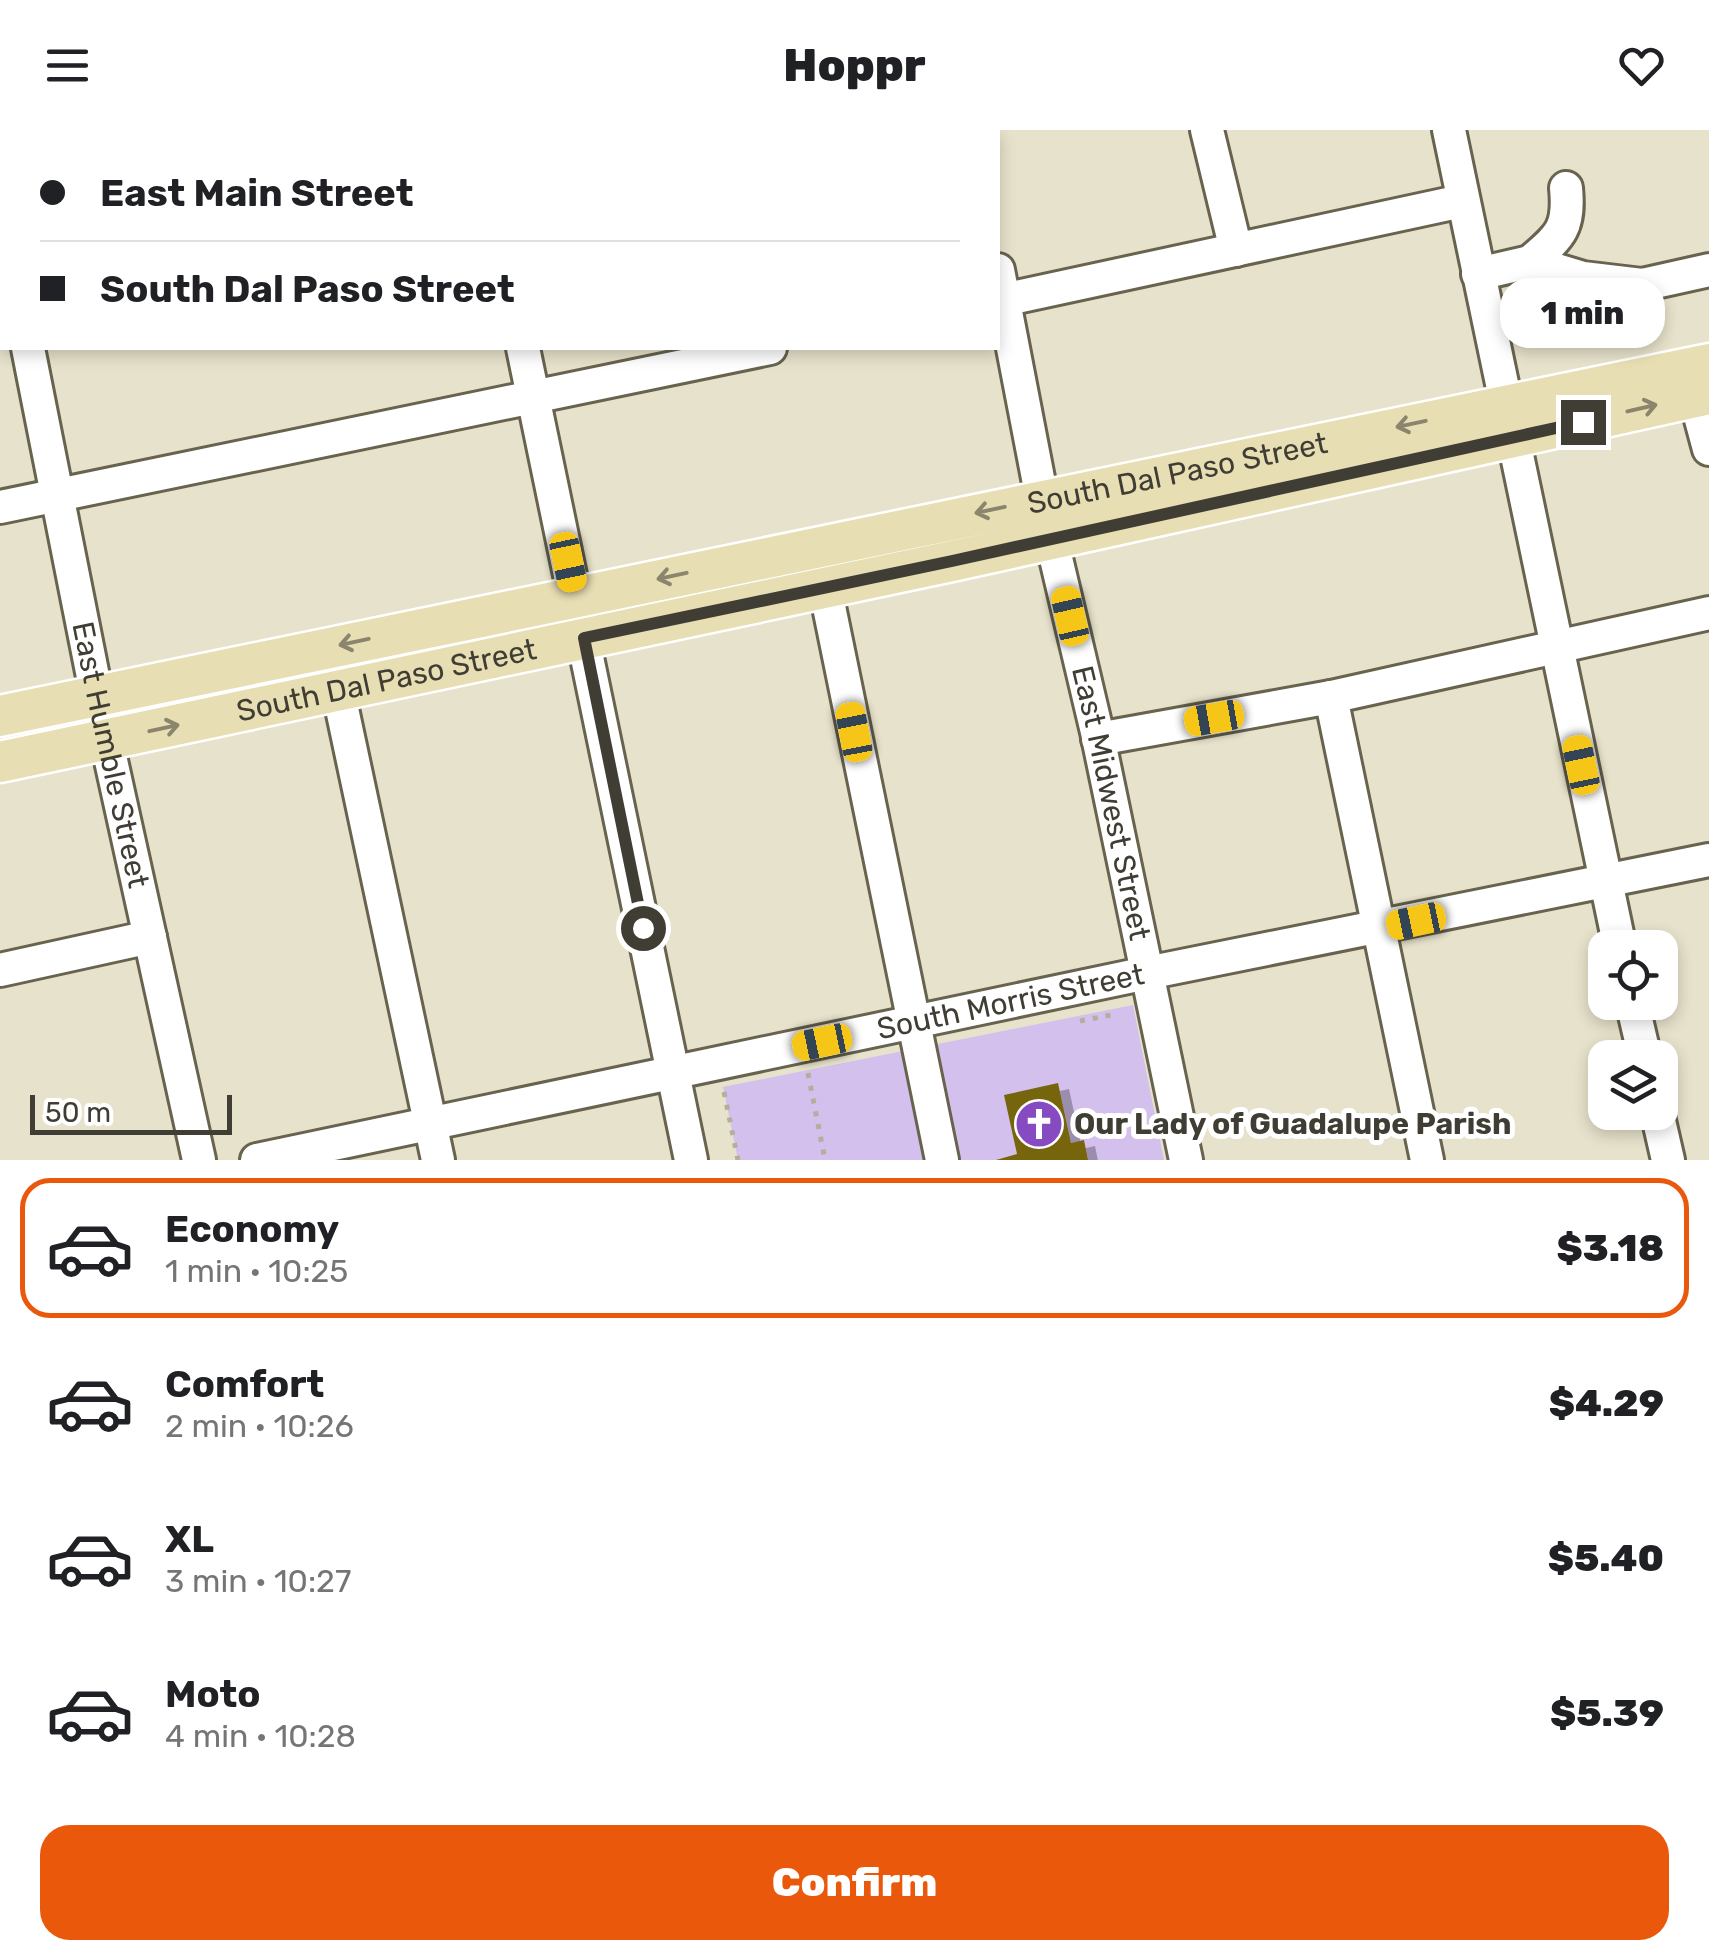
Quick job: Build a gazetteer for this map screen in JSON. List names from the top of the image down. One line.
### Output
{"streets":{"main road":["South Dal Paso Street"],"street":["East Humble Street","East Midwest Street","South Morris Street"]},"crossings":[["South Dal Paso Street","East Humble Street"],["South Dal Paso Street","East Midwest Street"],["East Midwest Street","South Morris Street"]],"places":{"church":["Our Lady of Guadalupe Parish"]},"scale_bar":"50 m","page":{"header":"Hoppr","banner":["East Main Street","South Dal Paso Street"],"bubble":"1 min","scale":"50 m","list":[{"name":"Economy","note":"1 min · 10:25","value":"$3.18"},{"name":"Comfort","note":"2 min · 10:26","value":"$4.29"},{"name":"XL","note":"3 min · 10:27","value":"$5.40"},{"name":"Moto","note":"4 min · 10:28","value":"$5.39"}],"buttons":"Confirm"}}
